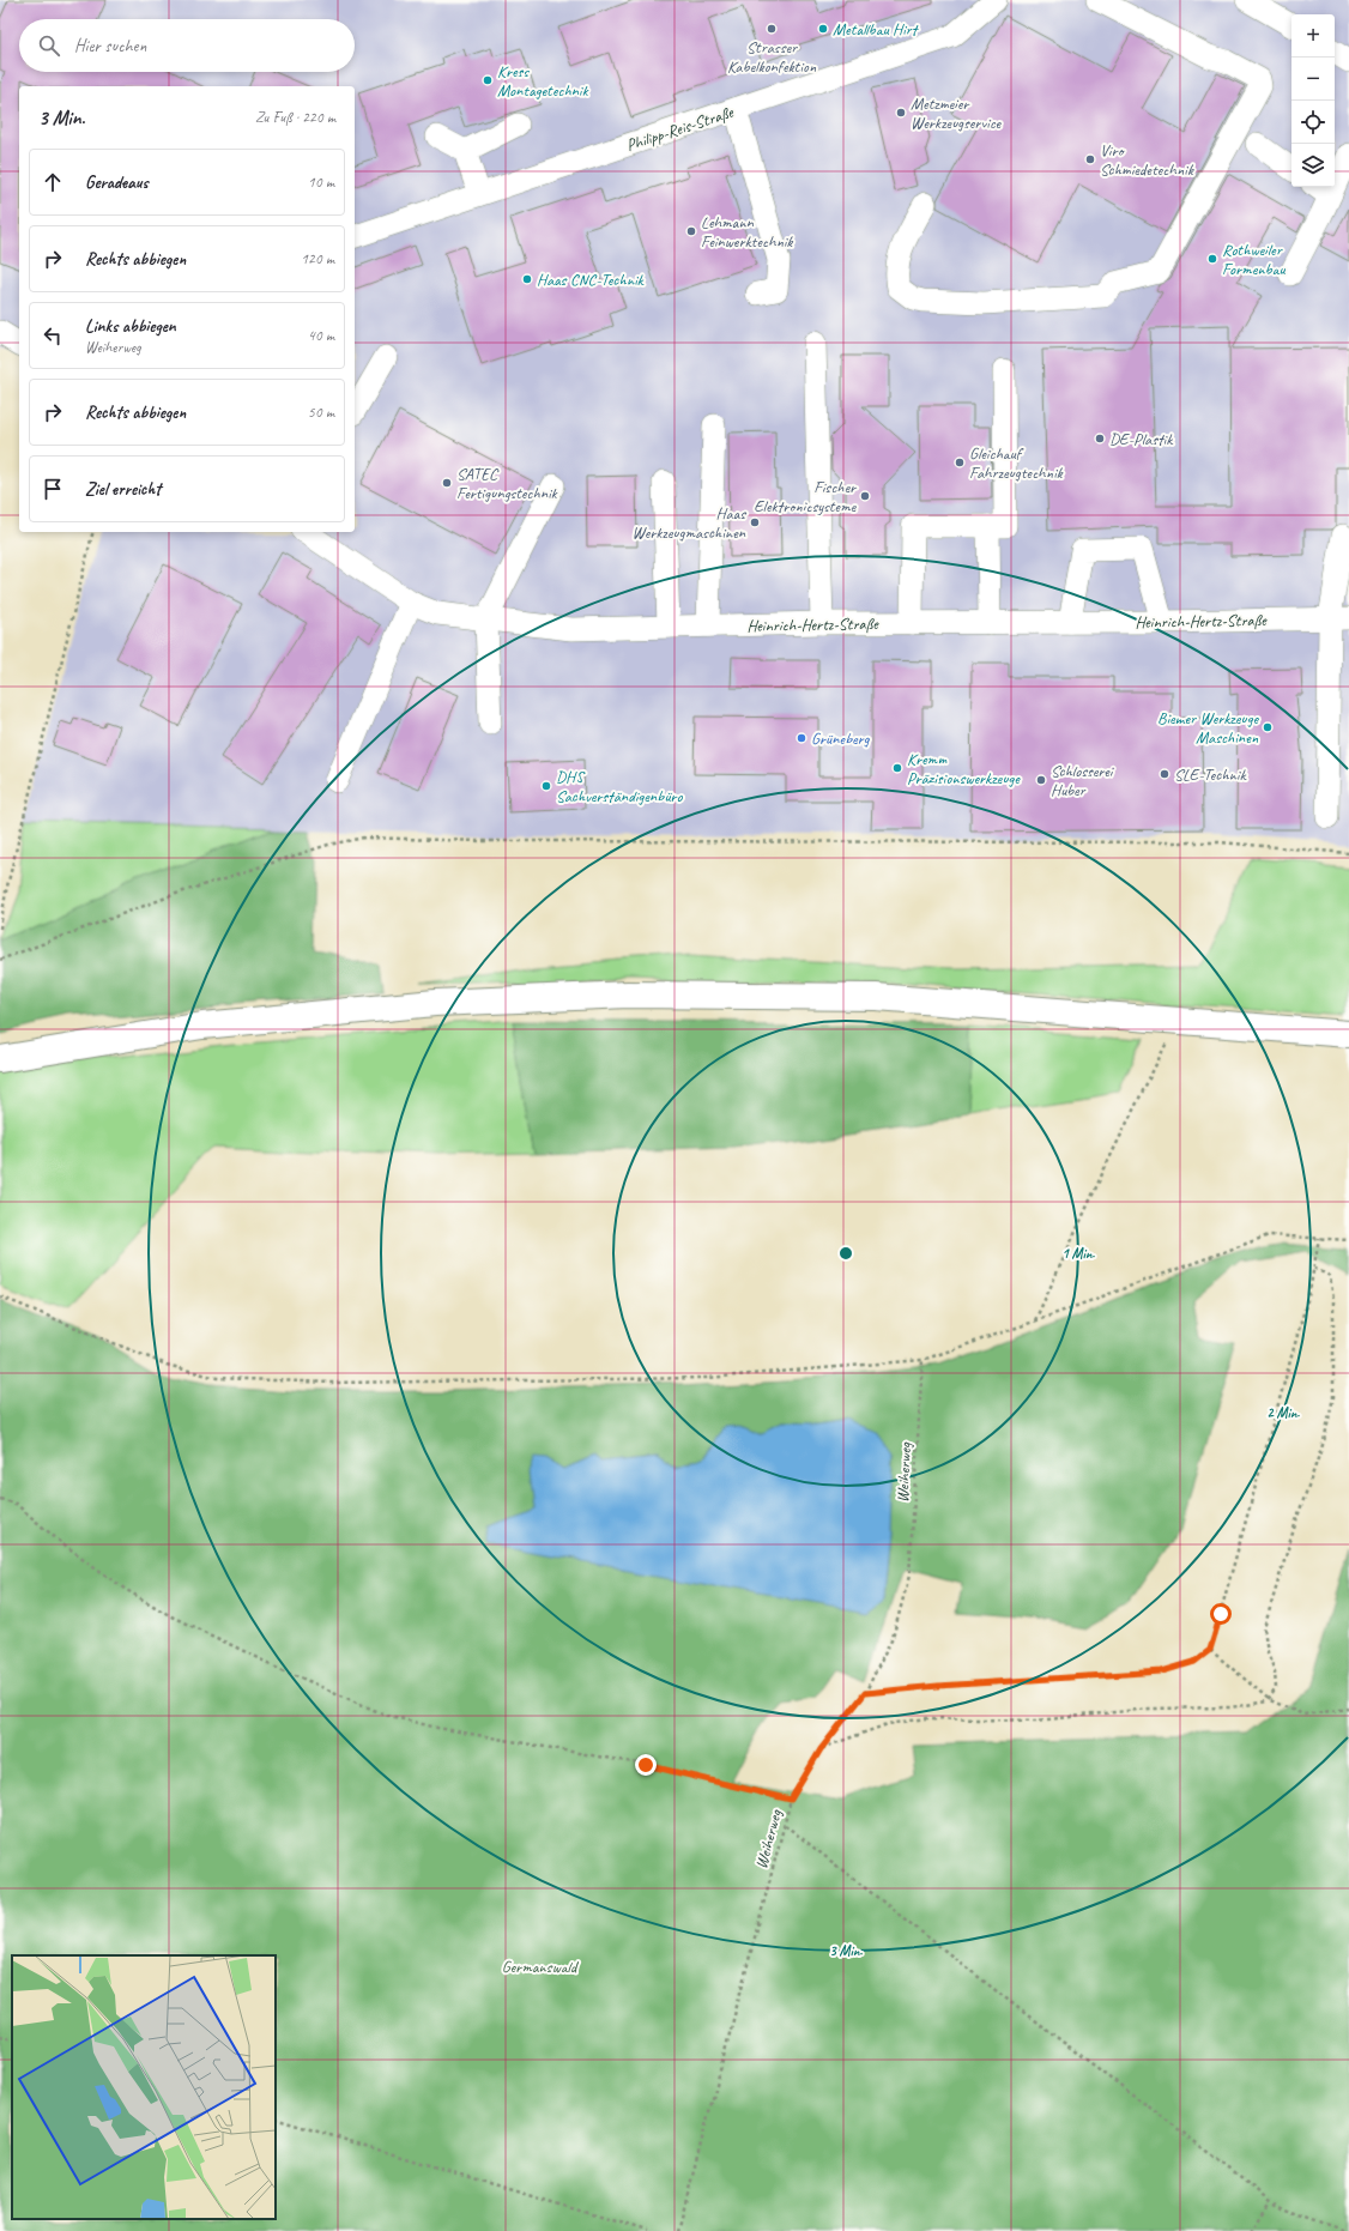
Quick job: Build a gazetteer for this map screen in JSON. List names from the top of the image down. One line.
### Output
{"streets":{"street":["Philipp-Reis-Straße","Heinrich-Hertz-Straße"],"path":["Weiherweg"]},"parks":["Germanswald"],"places":["Strasser Kabelkonfektion","Metallbau Hirt","Kress Montagetechnik","Metzmeier Werkzeugservice","Viro Schmiedetechnik","Lehmann Feinwerktechnik","Rothweiler Formenbau","Haas CNC-Technik","DE-Plastik","Gleichauf Fahrzeugtechnik","SATEC Fertigungstechnik","Fischer Elektronicsysteme","Haas Werkzeugmaschinen","Biemer Werkzeuge Maschinen","Grüneberg","Kremm Präzisionswerkzeuge","SLE-Technik","Schlosserei Huber","DHS Sachverständigenbüro"],"page":{"map_buttons":["+","−"],"search":"Hier suchen","heading":["3 Min.","Zu Fuß · 220 m"],"list":[["Geradeaus","10 m"],["Rechts abbiegen","120 m"],["Links abbiegen","Weiherweg","40 m"],["Rechts abbiegen","50 m"],"Ziel erreicht"]},"rings":["1 Min.","2 Min.","3 Min."]}
